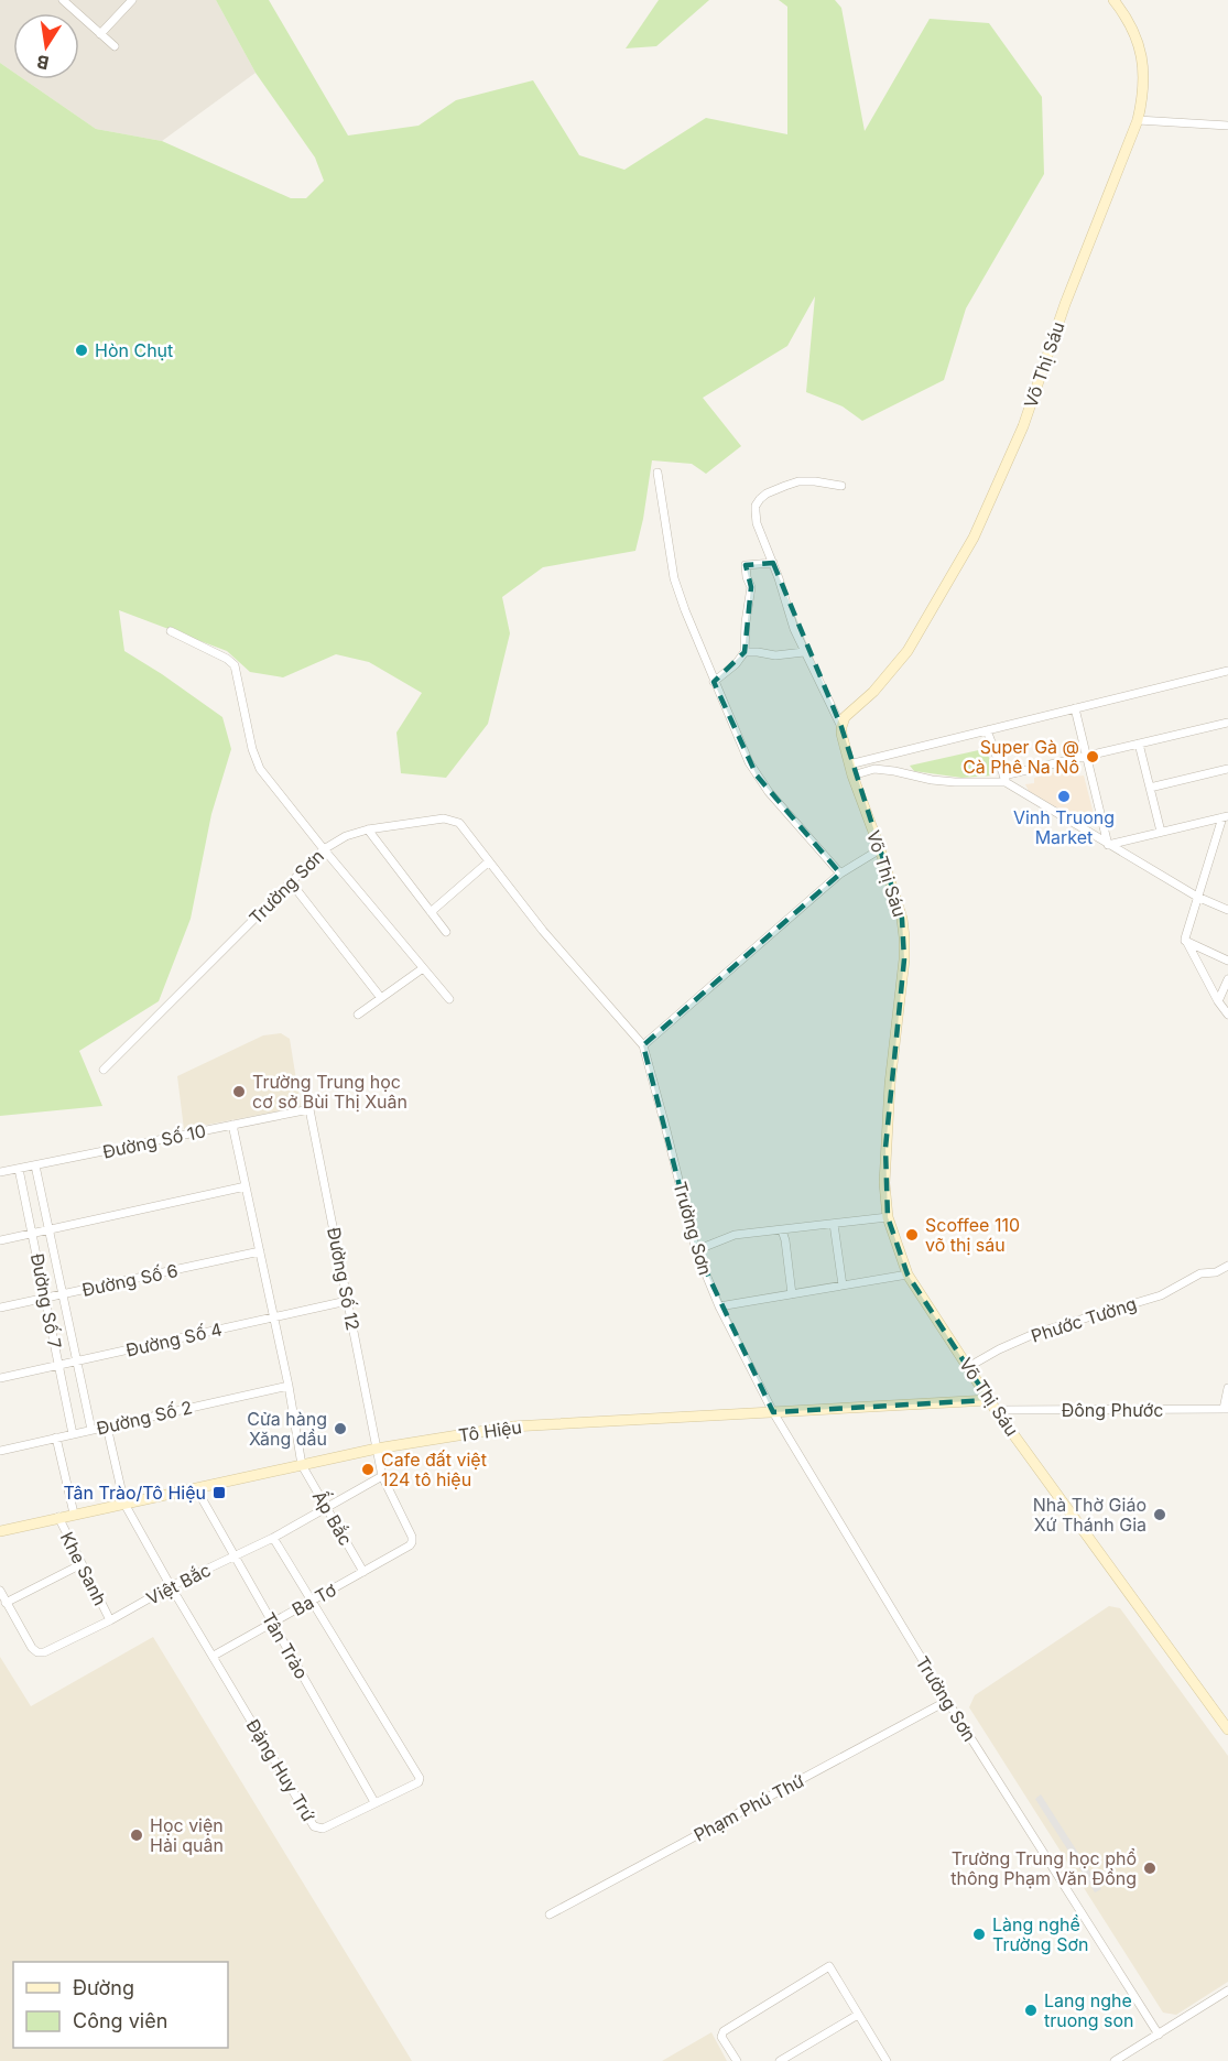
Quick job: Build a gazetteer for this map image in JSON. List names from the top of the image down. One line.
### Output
{"streets":{"main road":["Võ Thị Sáu","Tô Hiệu"],"street":["Trường Sơn","Đường Số 10","Đường Số 12","Đường Số 6","Đường Số 7","Phước Tường","Đường Số 4","Đông Phước","Đường Số 2","Ấp Bắc","Khe Sanh","Việt Bắc","Ba Tơ","Tân Trào","Đặng Huy Trứ","Phạm Phú Thứ"]},"crossings":[["Võ Thị Sáu","Phước Tường"],["Võ Thị Sáu","Đông Phước"],["Võ Thị Sáu","Tô Hiệu"],["Trường Sơn","Tô Hiệu"],["Trường Sơn","Phạm Phú Thứ"],["Đường Số 10","Đường Số 12"],["Đường Số 10","Đường Số 7"],["Đường Số 12","Đường Số 4"],["Đường Số 12","Tô Hiệu"],["Đường Số 12","Việt Bắc"],["Đường Số 12","Ba Tơ"],["Đường Số 6","Đường Số 7"],["Đường Số 7","Đường Số 4"],["Đường Số 7","Đường Số 2"],["Đường Số 2","Đặng Huy Trứ"],["Tô Hiệu","Ấp Bắc"],["Tô Hiệu","Khe Sanh"],["Tô Hiệu","Tân Trào"],["Tô Hiệu","Đặng Huy Trứ"],["Ấp Bắc","Việt Bắc"],["Ấp Bắc","Ba Tơ"],["Khe Sanh","Việt Bắc"],["Việt Bắc","Tân Trào"],["Việt Bắc","Đặng Huy Trứ"],["Ba Tơ","Tân Trào"],["Ba Tơ","Đặng Huy Trứ"],["Tân Trào","Đặng Huy Trứ"]],"places":{"other":["Hòn Chụt","Super Gà @ Cà Phê Na Nô","Vinh Truong Market","Trường Trung học cơ sở Bùi Thị Xuân","Scoffee 110 võ thị sáu","Cửa hàng Xăng dầu","Cafe đất việt 124 tô hiệu","Nhà Thờ Giáo Xứ Thánh Gia","Học viện Hải quân","Trường Trung học phổ thông Phạm Văn Đồng","Làng nghề Trường Sơn","Lang nghe truong son"],"transit":["Tân Trào/Tô Hiệu"]},"legend":["Đường","Công viên"],"north":"bottom"}
